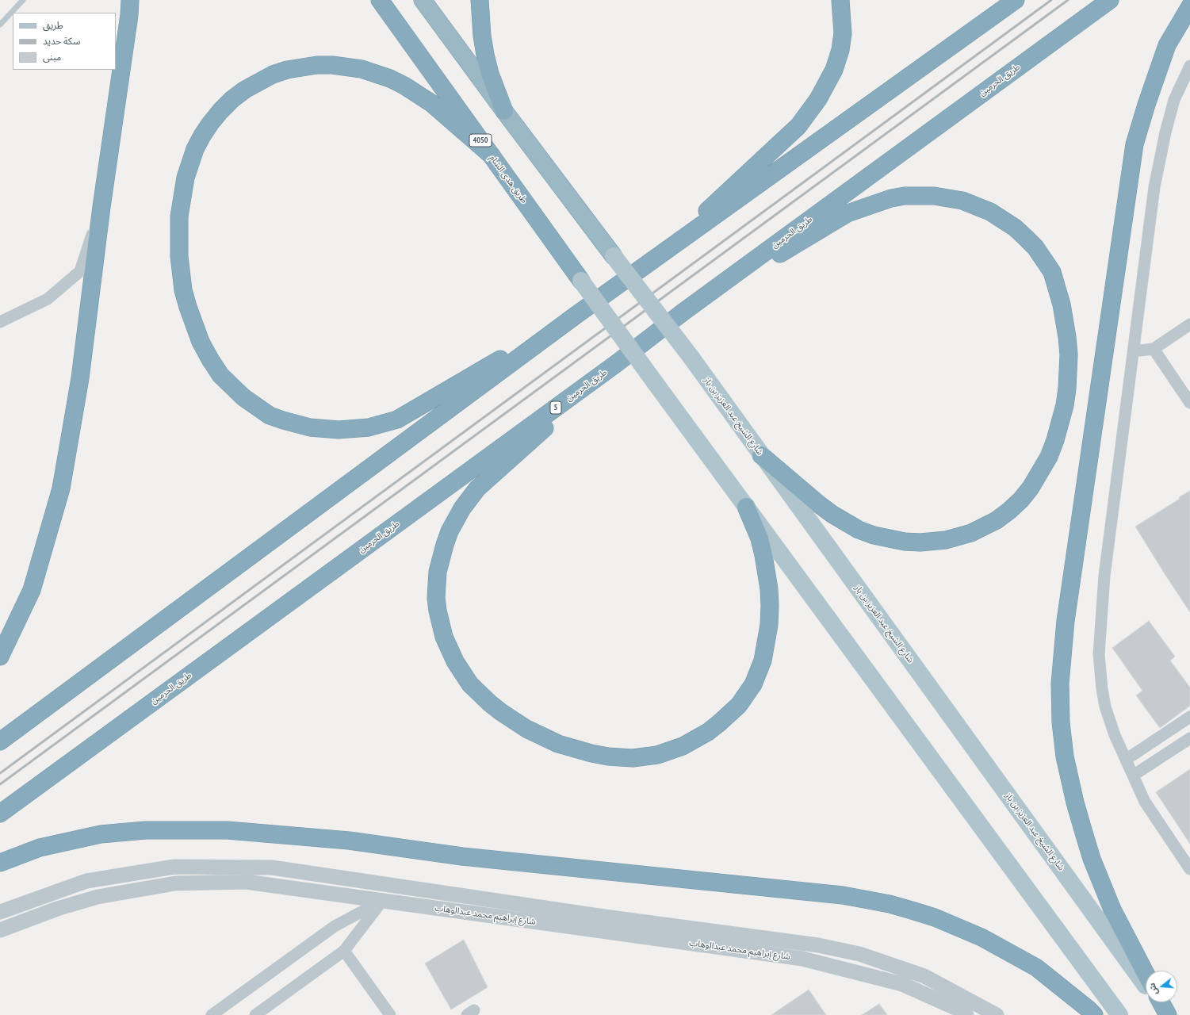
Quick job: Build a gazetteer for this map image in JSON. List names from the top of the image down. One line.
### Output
{"streets":{"highway":["طريق الحرمين","4050","طريق هدى الشام","5"],"main road":["شارع الشيخ عبد العزيز بن باز"],"street":["شارع إبراهيم محمد عبدالوهاب"]},"legend":["طريق","سكة حديد","مبنى"],"north":"left"}
